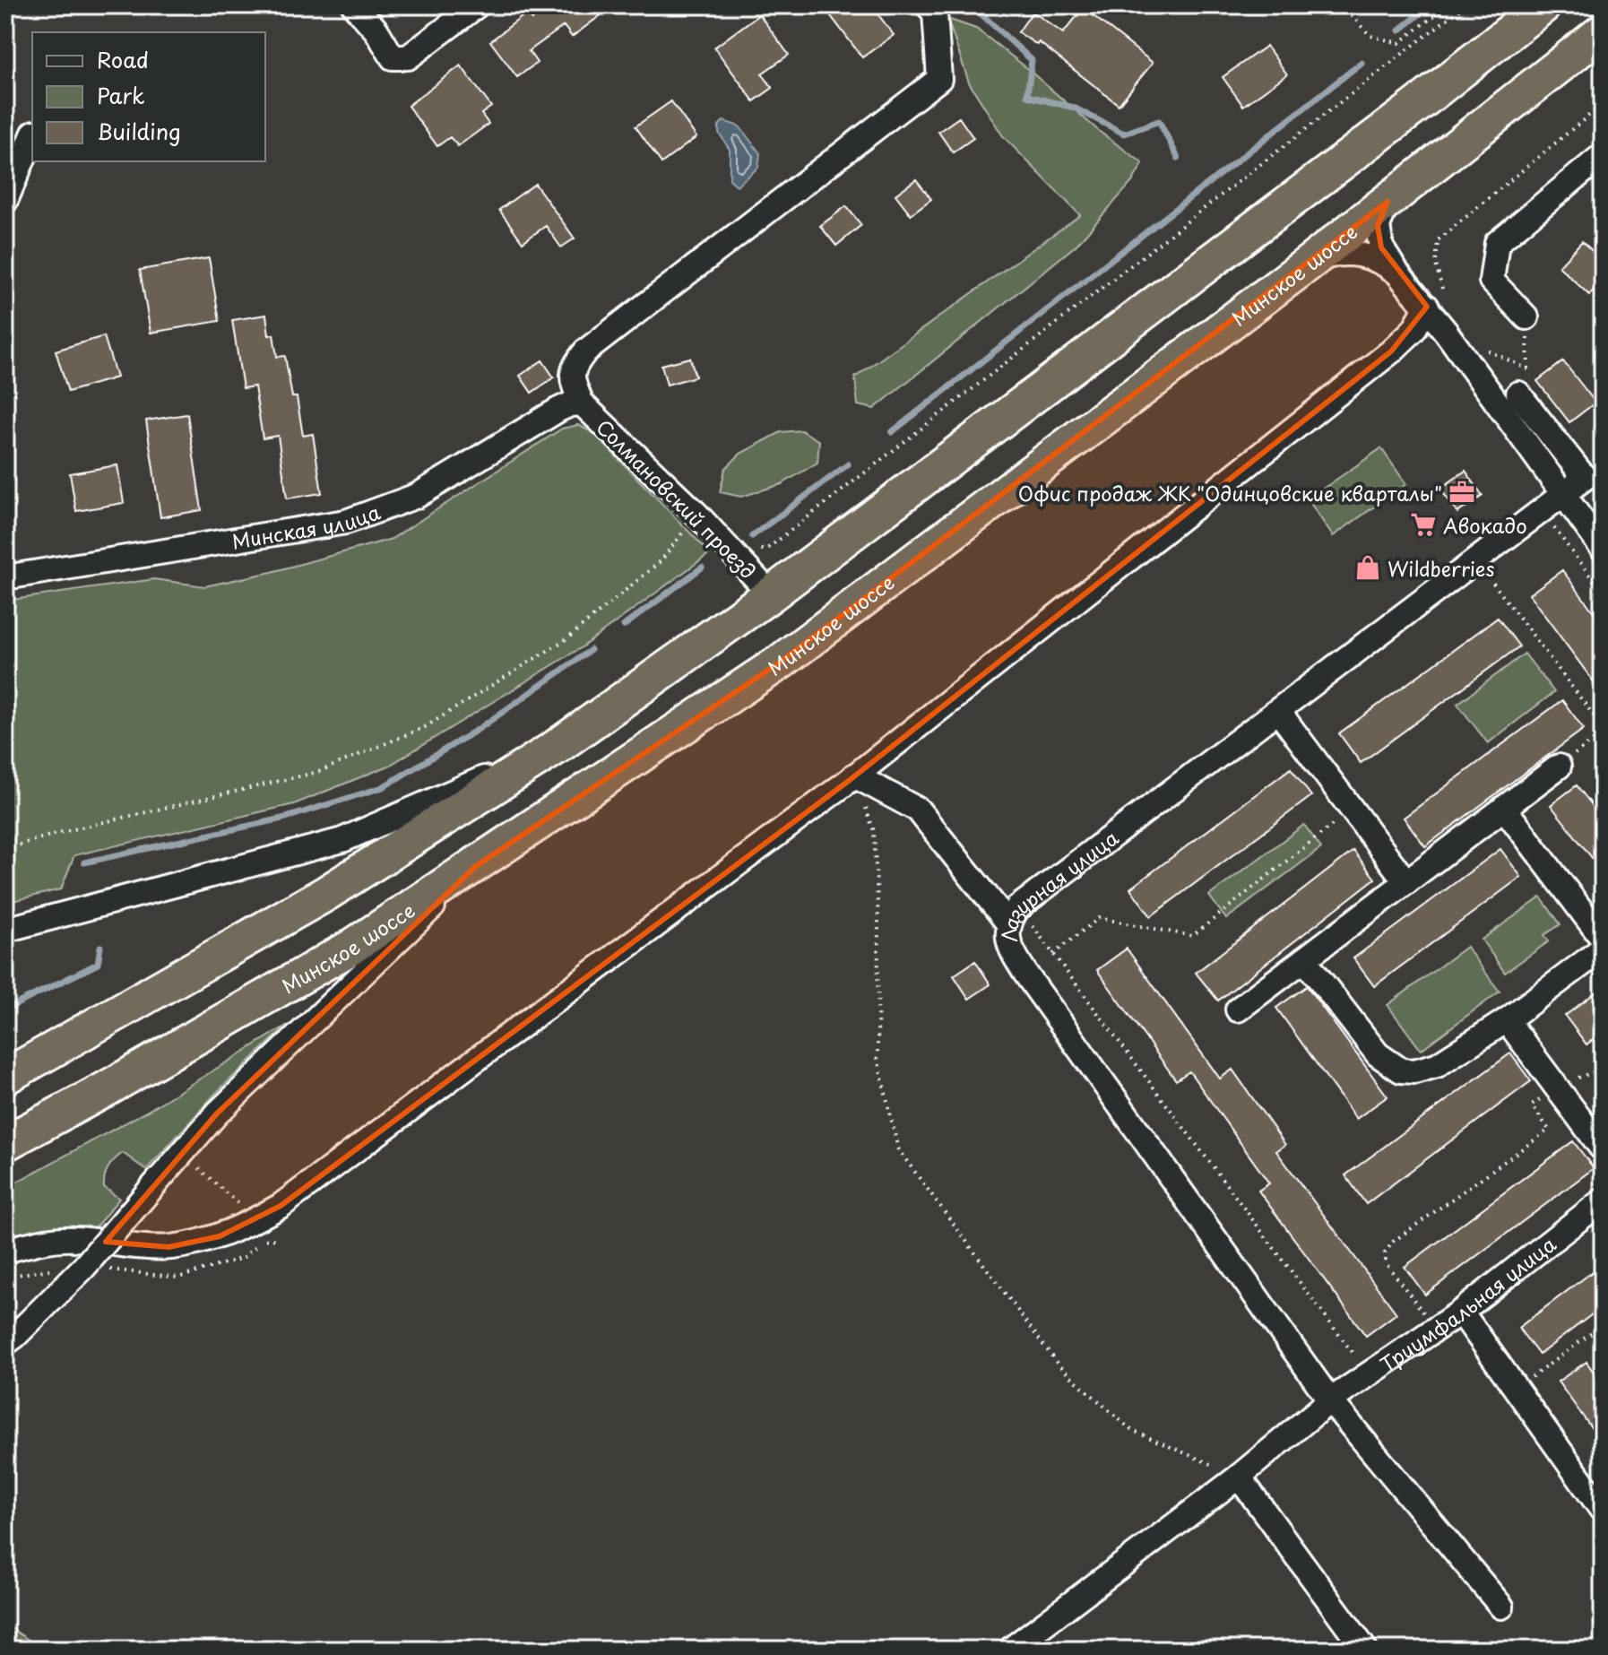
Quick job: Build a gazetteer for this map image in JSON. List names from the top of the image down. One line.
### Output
{"streets":{"highway":["Минское шоссе"],"street":["Солмановский проезд","Минская улица","Лазурная улица","Триумфальная улица"]},"crossings":[["Солмановский проезд","Минская улица"],["Лазурная улица","Триумфальная улица"]],"places":{"office":["Офис продаж ЖК \"Одинцовские кварталы\""],"supermarket":["Авокадо"],"shop":["Wildberries"]},"legend":["Road","Park","Building"]}
